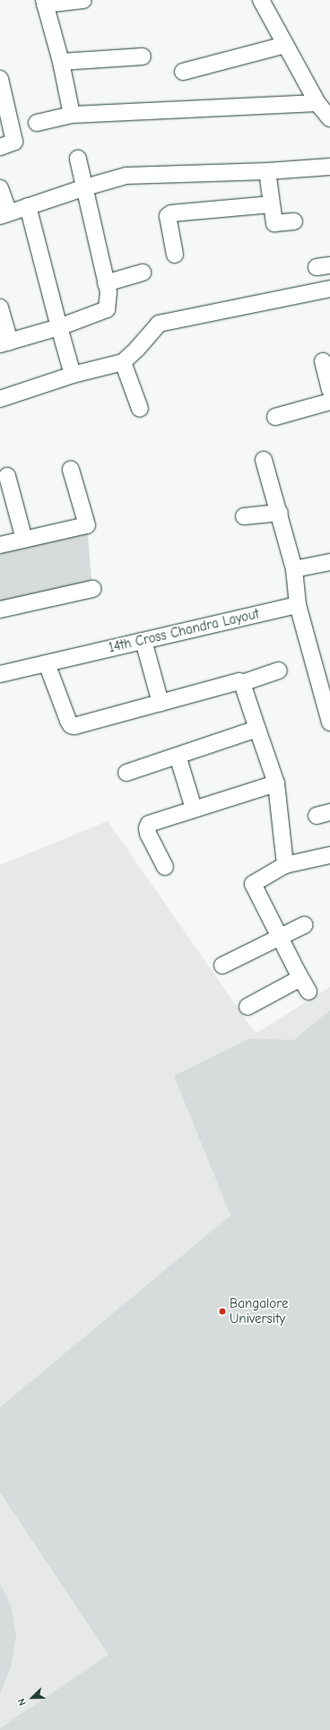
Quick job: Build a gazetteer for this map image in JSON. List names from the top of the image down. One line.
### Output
{"streets":{"street":["14th Cross Chandra Layout"]},"places":["Bangalore University"],"north":"bottom left"}
